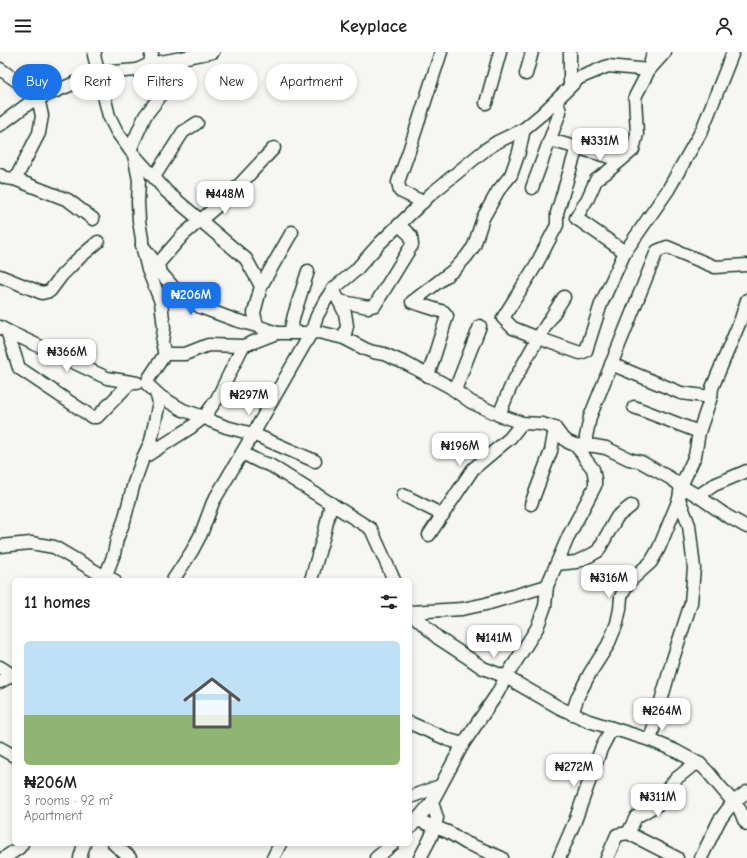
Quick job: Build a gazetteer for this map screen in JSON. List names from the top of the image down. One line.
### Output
{"page":{"header":"Keyplace","chip":["Buy","Rent","Filters","New","Apartment"],"price":["₦331M","₦448M","₦206M","₦366M","₦297M","₦196M","₦316M","₦141M","₦264M","₦272M","₦311M"],"heading":"11 homes","list":[{"name":"₦206M","note":"3 rooms · 92 m² · Apartment"}]}}
